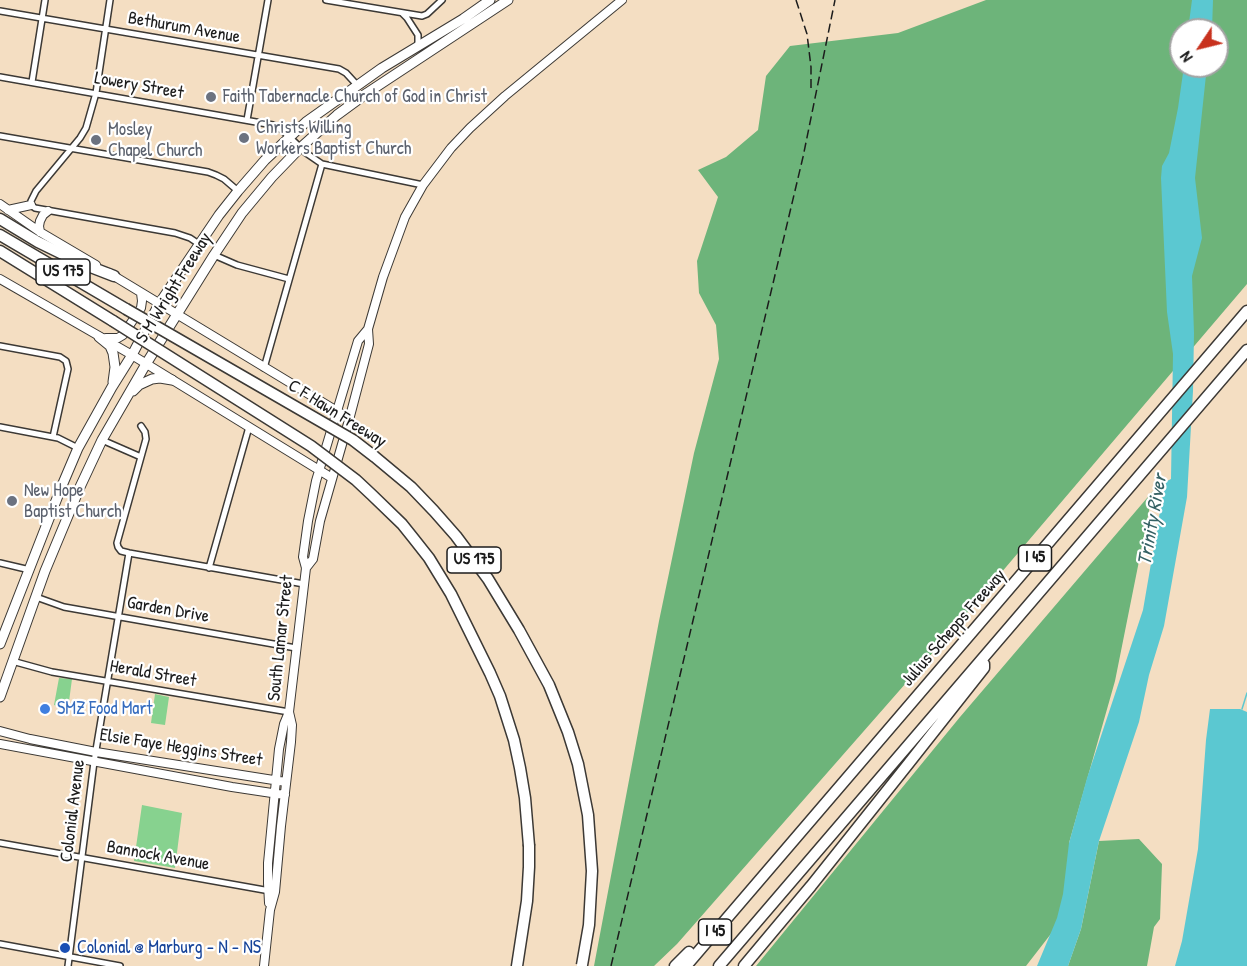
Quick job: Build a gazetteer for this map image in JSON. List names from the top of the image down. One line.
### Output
{"streets":{"highway":["US 175","C F Hawn Freeway","I 45","Julius Schepps Freeway"],"main road":["S M Wright Freeway","South Lamar Street","Elsie Faye Heggins Street"],"street":["Bethurum Avenue","Lowery Street","Garden Drive","Herald Street","Colonial Avenue","Bannock Avenue"]},"crossings":[["Bethurum Avenue","S M Wright Freeway"],["Lowery Street","S M Wright Freeway"],["S M Wright Freeway","C F Hawn Freeway"],["S M Wright Freeway","Garden Drive"],["S M Wright Freeway","Herald Street"],["C F Hawn Freeway","South Lamar Street"],["Garden Drive","South Lamar Street"],["Garden Drive","Colonial Avenue"],["South Lamar Street","Herald Street"],["South Lamar Street","Elsie Faye Heggins Street"],["South Lamar Street","Bannock Avenue"],["Herald Street","Colonial Avenue"],["Elsie Faye Heggins Street","Colonial Avenue"],["Colonial Avenue","Bannock Avenue"]],"water":["Trinity River"],"places":["Faith Tabernacle Church of God in Christ","Christs Willing Workers Baptist Church","Mosley Chapel Church","New Hope Baptist Church","SMZ Food Mart","Colonial @ Marburg - N - NS"],"north":"bottom left"}
